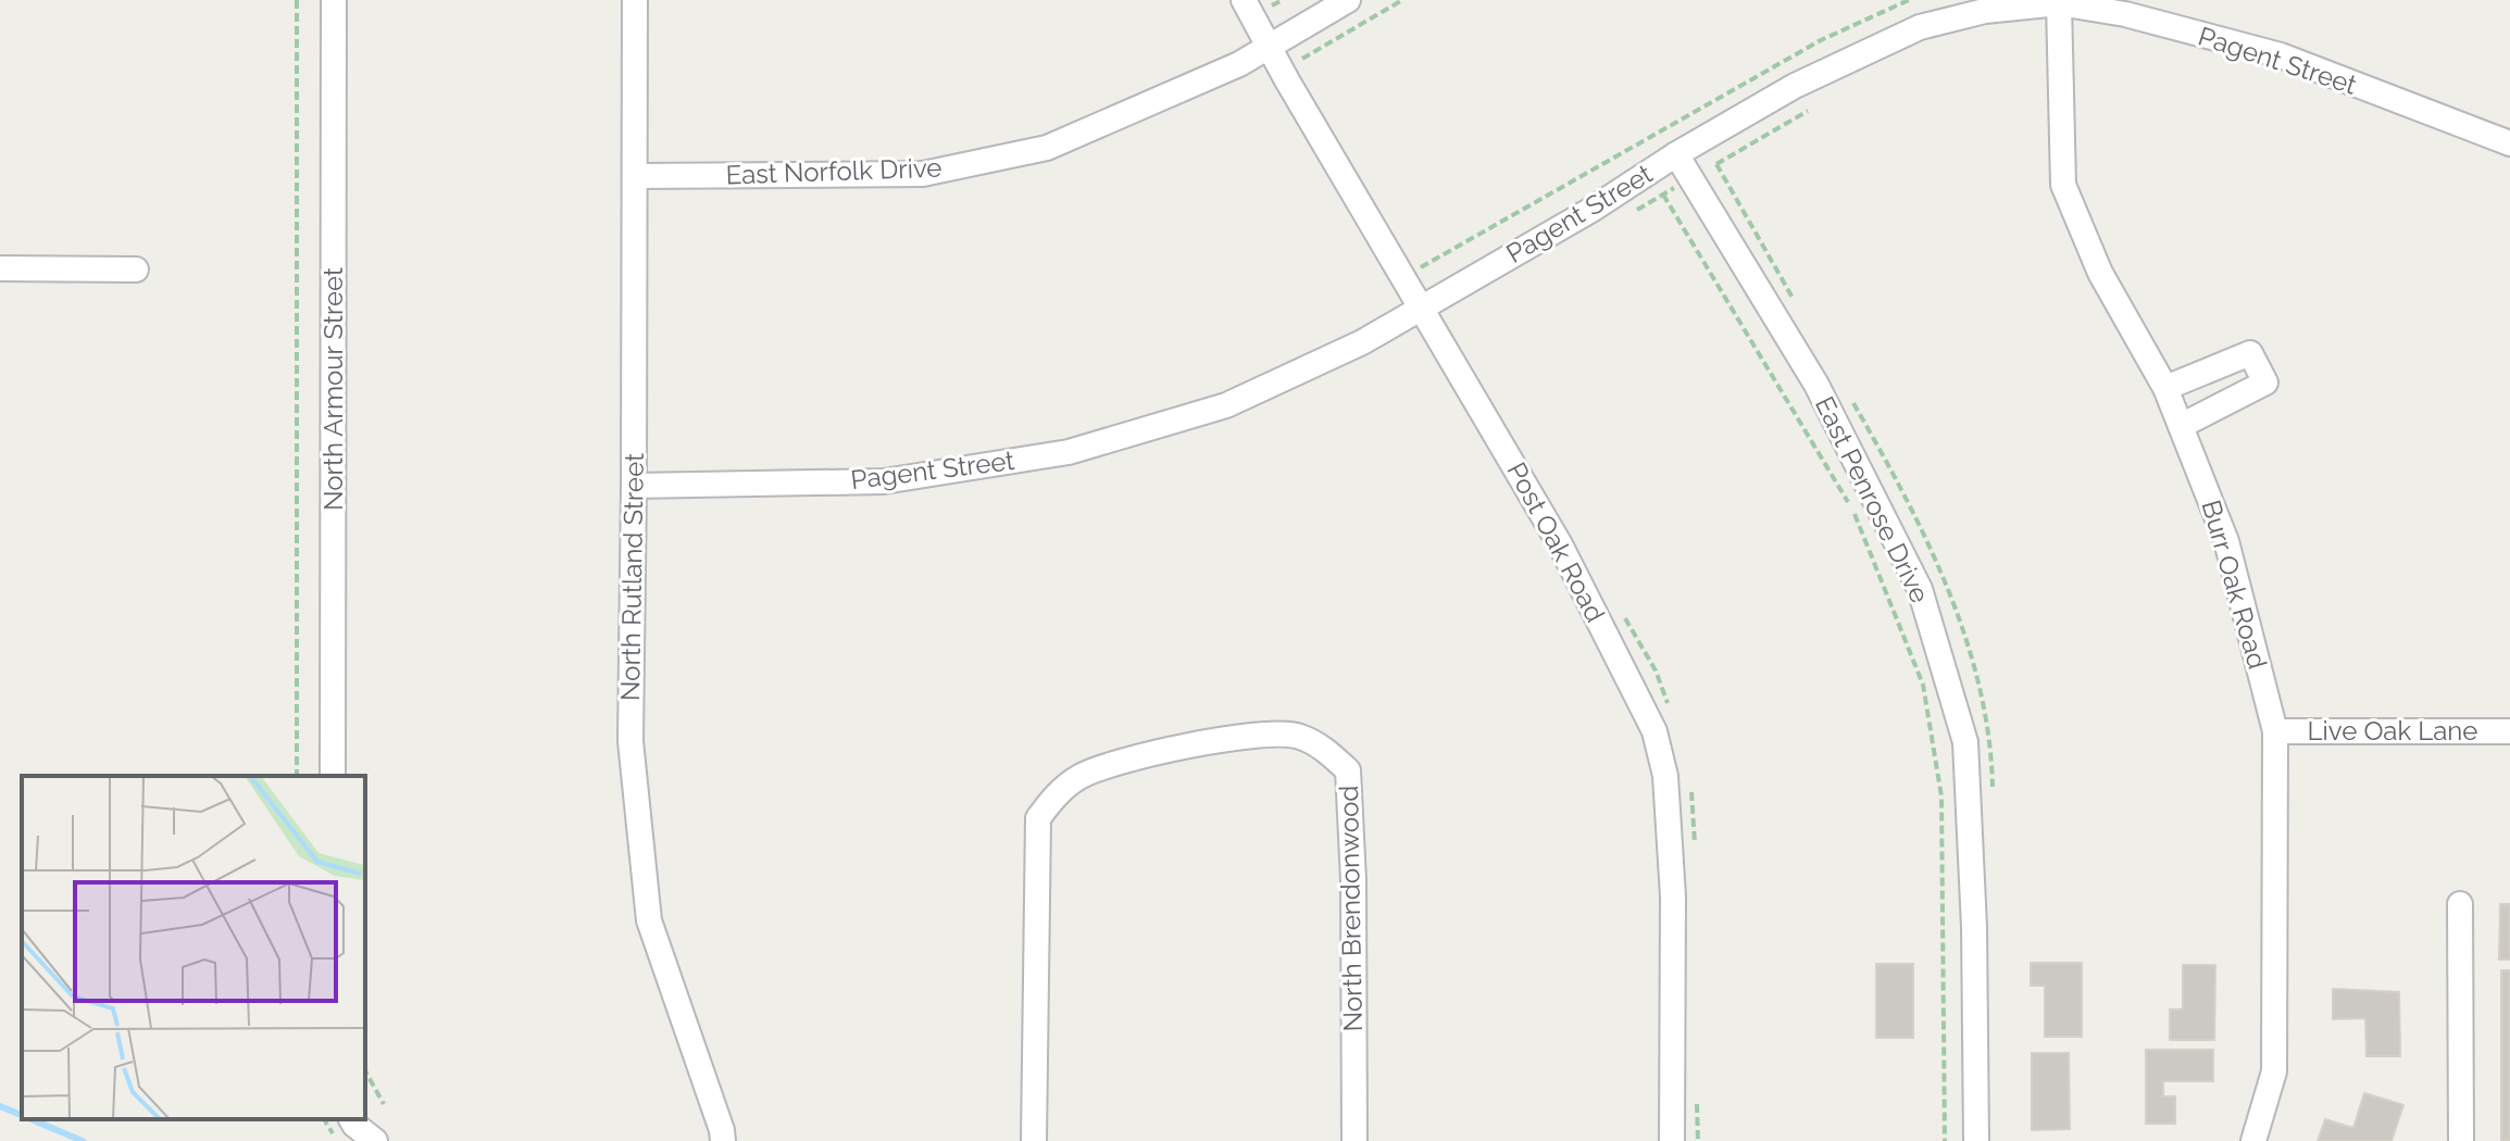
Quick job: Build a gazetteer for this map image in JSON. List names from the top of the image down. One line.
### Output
{"streets":{"street":["Pagent Street","East Norfolk Drive","North Armour Street","East Penrose Drive","Post Oak Road","North Rutland Street","Burr Oak Road","Live Oak Lane","North Brendonwood"]},"crossings":[["Pagent Street","East Penrose Drive"],["Pagent Street","Post Oak Road"],["Pagent Street","North Rutland Street"],["Pagent Street","Burr Oak Road"],["East Norfolk Drive","Post Oak Road"],["East Norfolk Drive","North Rutland Street"],["Burr Oak Road","Live Oak Lane"]]}
